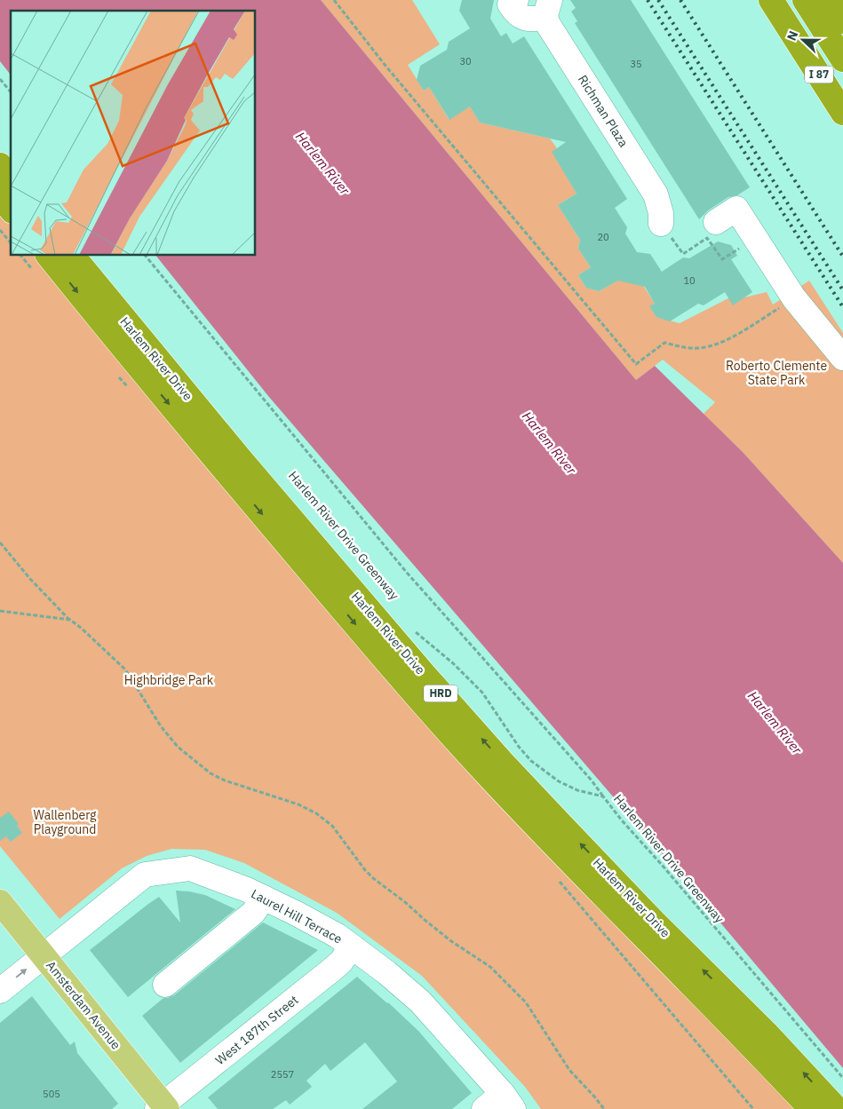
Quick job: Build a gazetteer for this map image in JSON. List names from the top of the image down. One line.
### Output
{"streets":{"highway":["I 87","Harlem River Drive","HRD"],"main road":["Amsterdam Avenue"],"street":["Richman Plaza","Laurel Hill Terrace","West 187th Street"],"path":["Harlem River Drive Greenway"]},"crossings":[["Laurel Hill Terrace","Amsterdam Avenue"],["Laurel Hill Terrace","West 187th Street"],["Amsterdam Avenue","West 187th Street"]],"water":["Harlem River"],"parks":["Roberto Clemente State Park","Highbridge Park","Wallenberg Playground"],"house_numbers":["30","35","20","10","2557","505"],"north":"left"}
